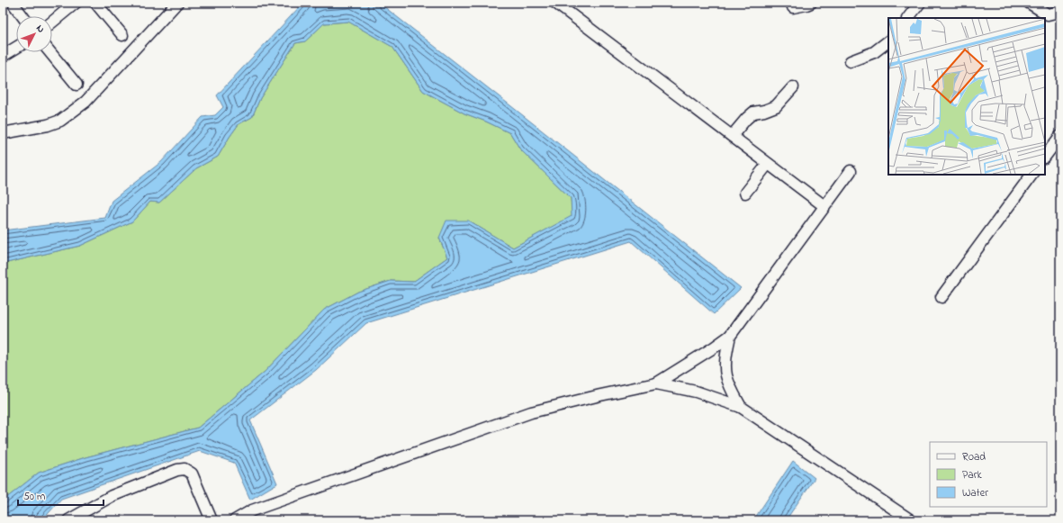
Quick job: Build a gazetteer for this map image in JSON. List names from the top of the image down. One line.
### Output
{"legend":["Road","Park","Water"],"scale_bar":"50 m","north":"top right"}
